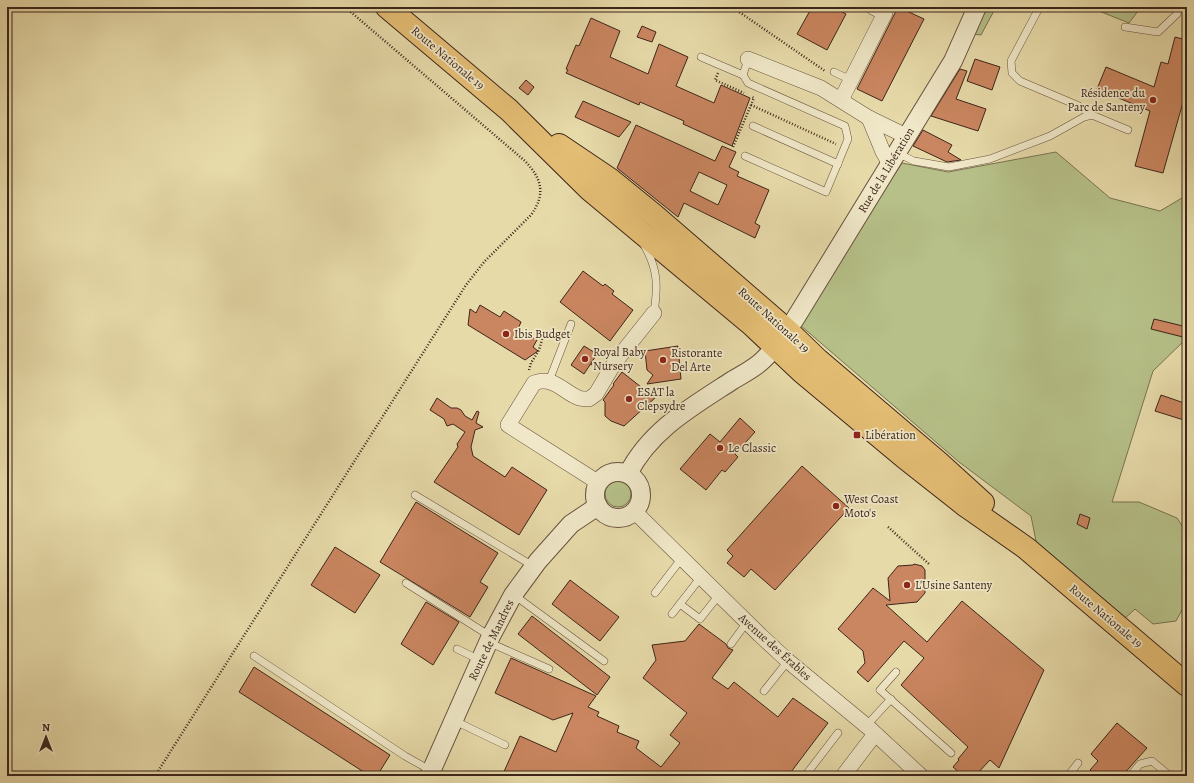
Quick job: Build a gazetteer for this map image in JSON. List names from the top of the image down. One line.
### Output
{"streets":{"main road":["Route Nationale 19"],"street":["Rue de la Libération","Route de Mandres","Avenue des Érables"]},"crossings":[["Route Nationale 19","Rue de la Libération"],["Route de Mandres","Avenue des Érables"]],"places":{"other":["Résidence du Parc de Santeny","Ibis Budget","Royal Baby Nursery","Ristorante Del Arte","ESAT la Clepsydre","Le Classic","West Coast Moto's","L'Usine Santeny"],"transit":["Libération"]},"north":"top"}
